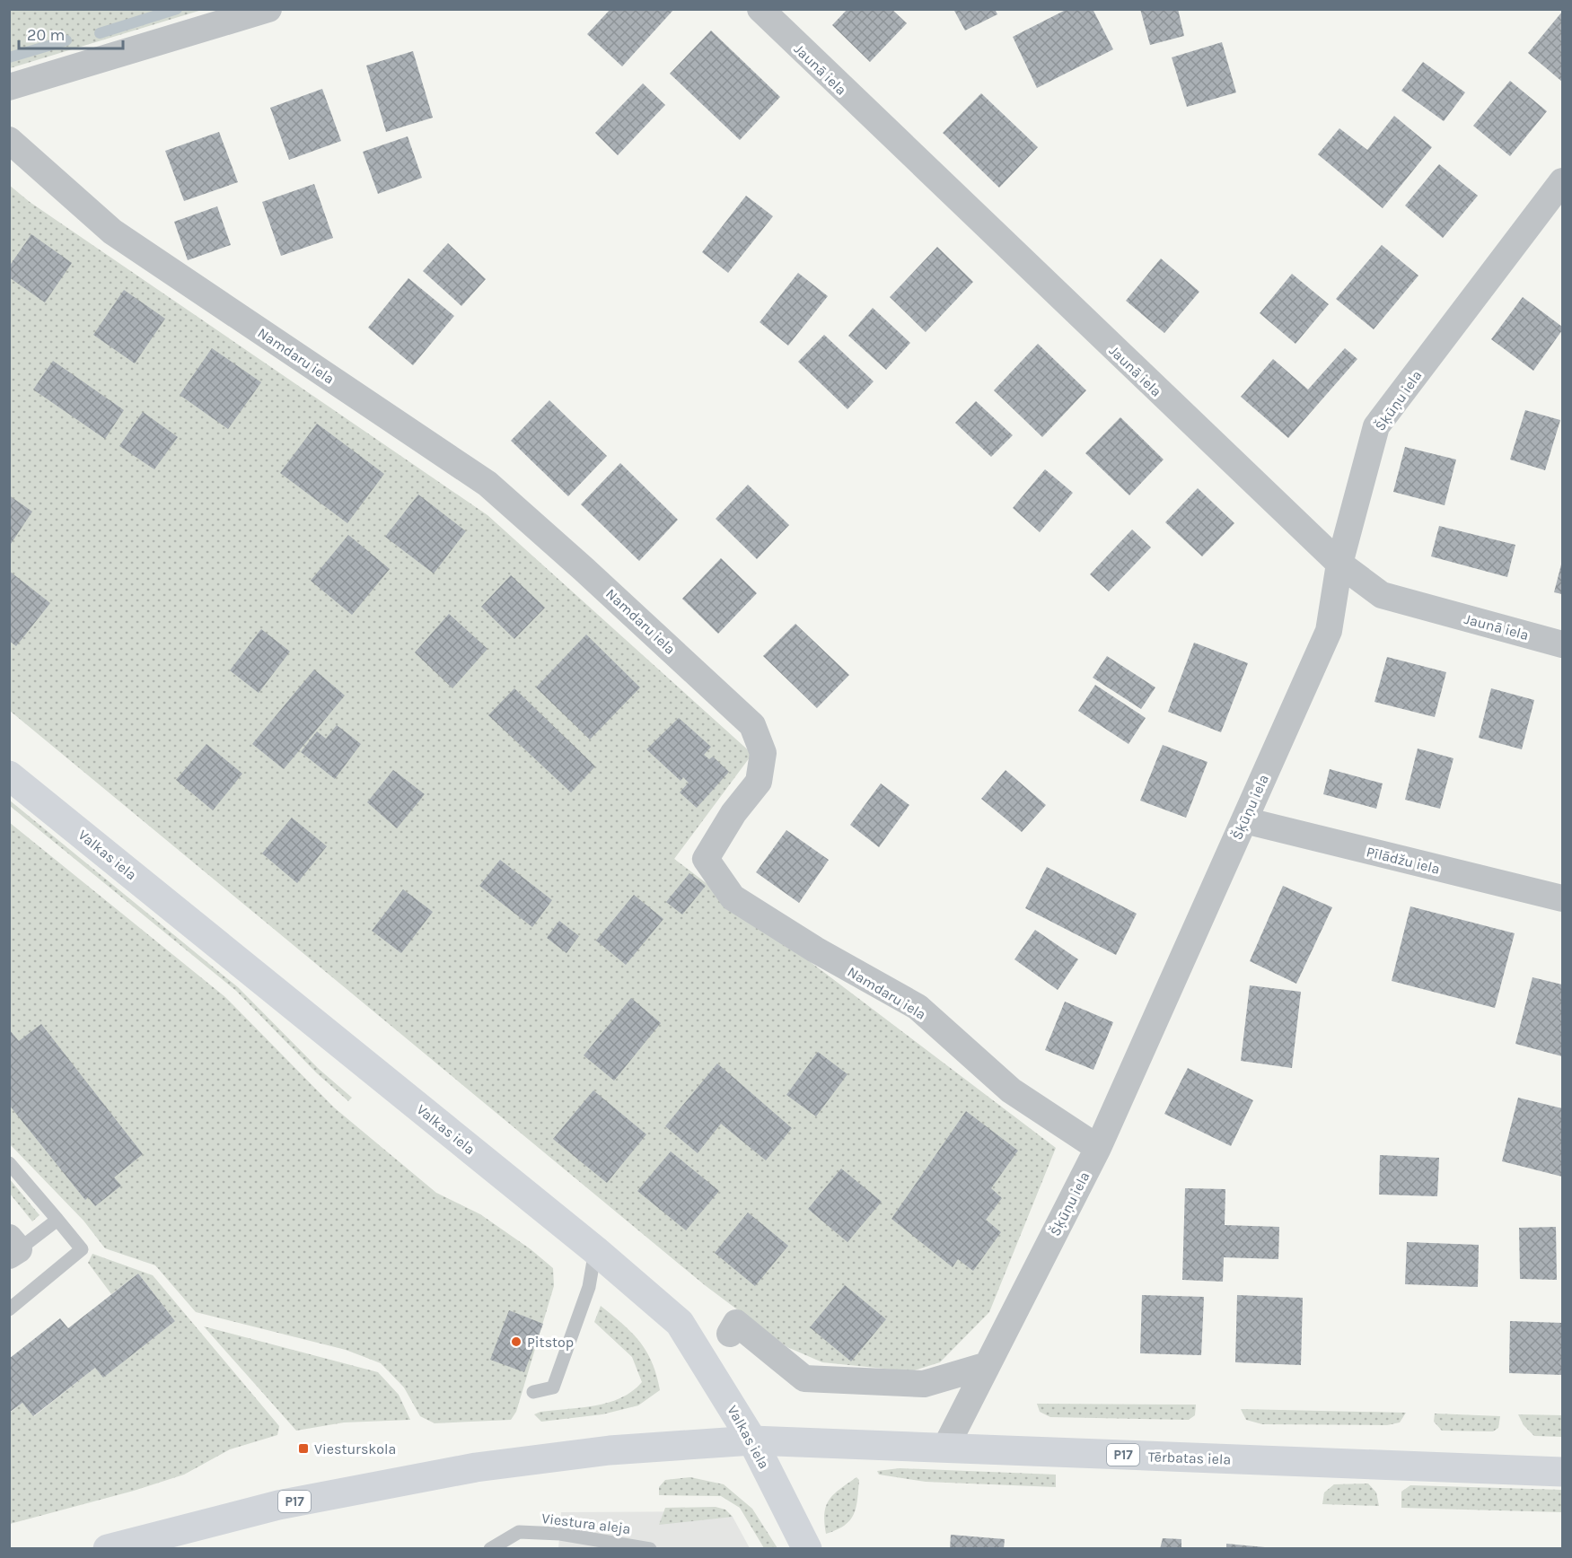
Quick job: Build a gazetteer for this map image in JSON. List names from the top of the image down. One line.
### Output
{"streets":{"main road":["Valkas iela","P17","Tērbatas iela"],"street":["Jaunā iela","Namdaru iela","Šķūņu iela","Pīlādžu iela"],"lane":["Viestura aleja"]},"crossings":[["Jaunā iela","Šķūņu iela"],["Namdaru iela","Šķūņu iela"],["Šķūņu iela","Pīlādžu iela"],["Šķūņu iela","Tērbatas iela"],["Valkas iela","P17"],["Valkas iela","Tērbatas iela"],["P17","Tērbatas iela"]],"places":{"other":["Pitstop"],"transit":["Viesturskola"]},"scale_bar":"20 m"}
